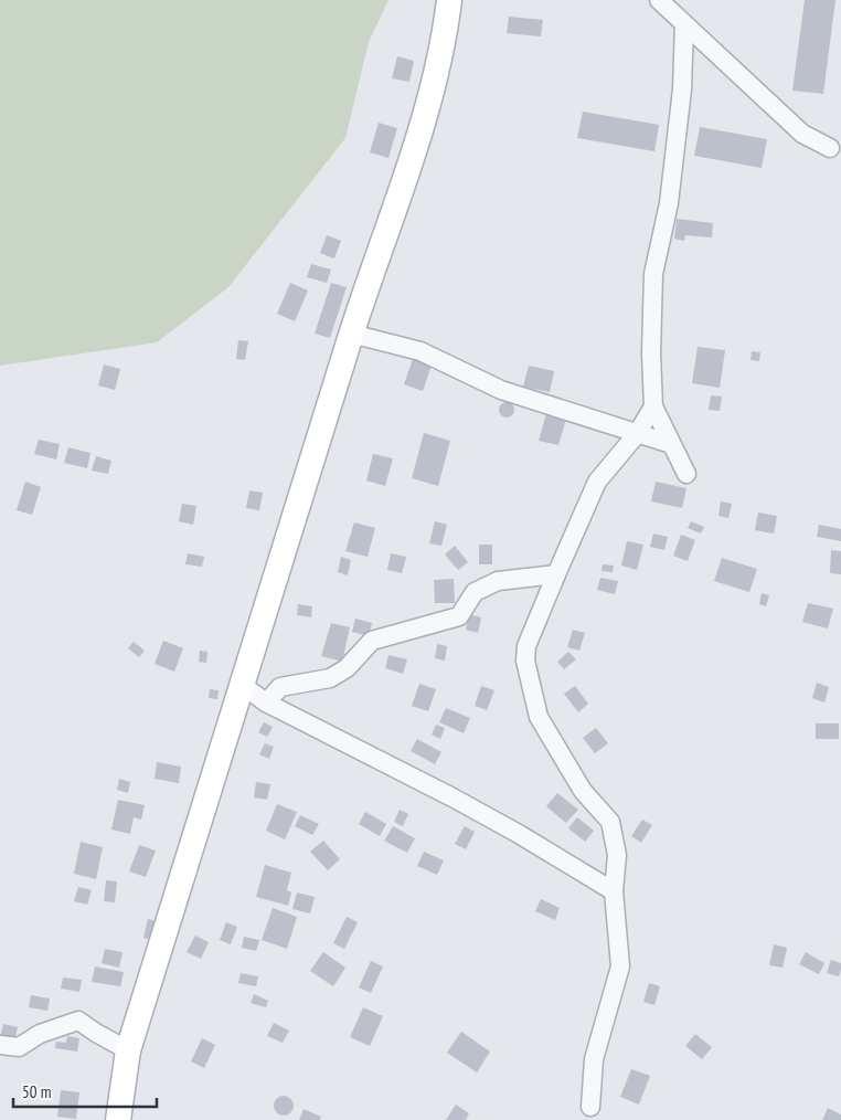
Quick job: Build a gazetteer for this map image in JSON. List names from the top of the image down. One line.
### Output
{"scale_bar":"50 m"}
